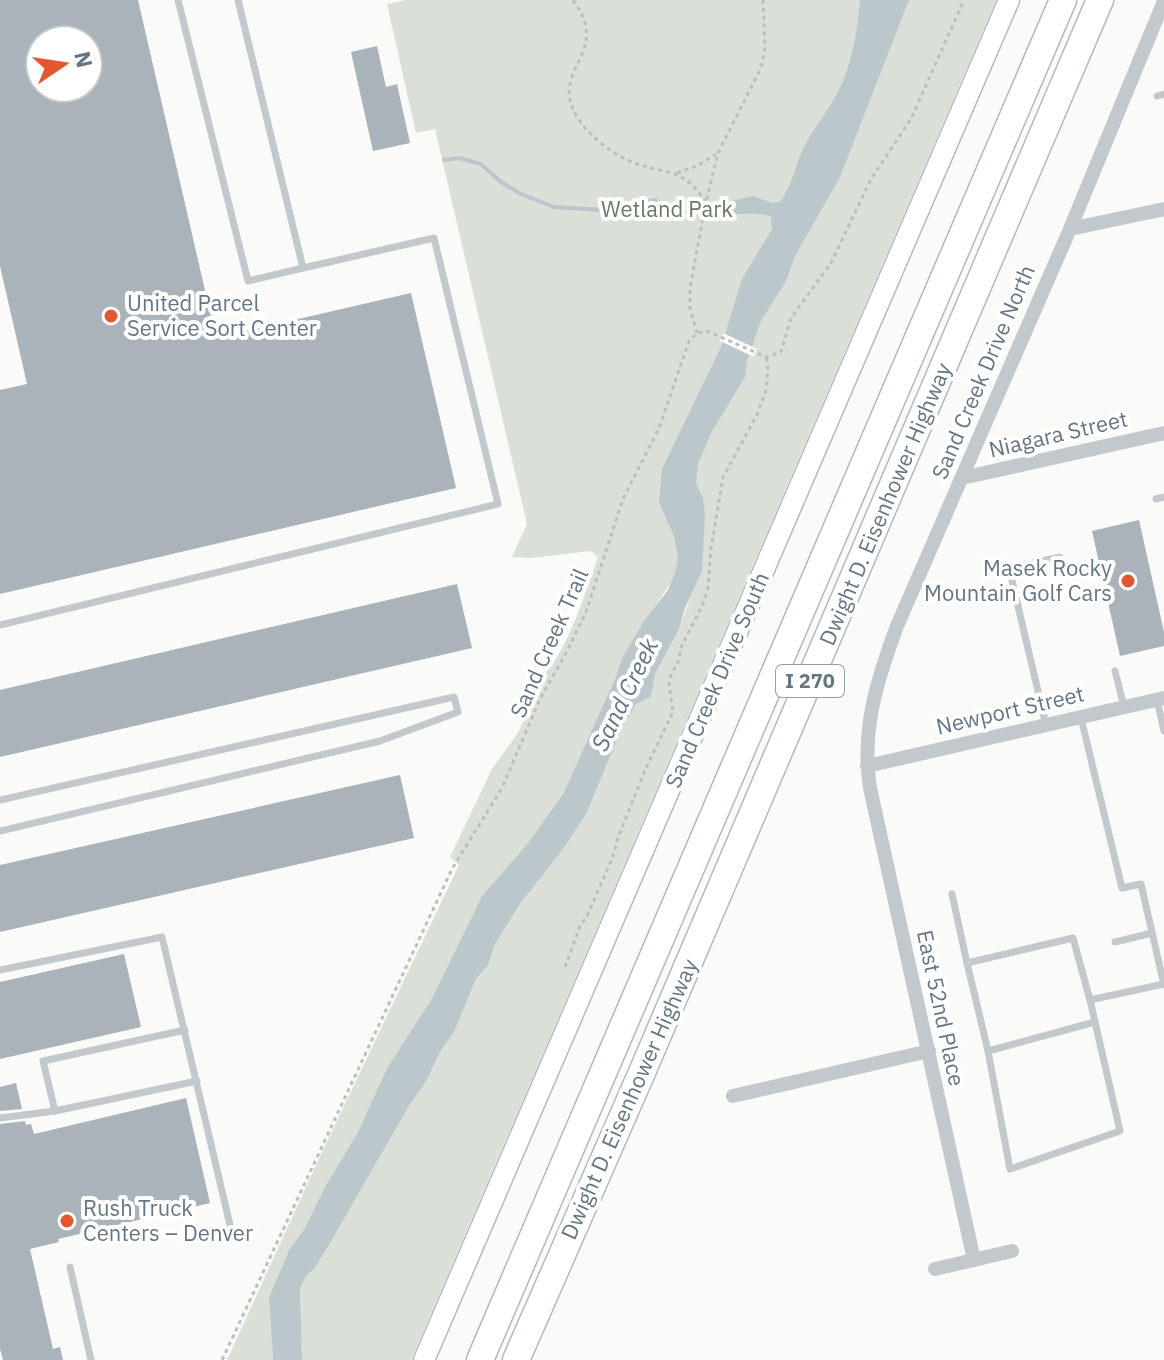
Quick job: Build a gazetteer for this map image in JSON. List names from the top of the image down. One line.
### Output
{"streets":{"highway":["Dwight D. Eisenhower Highway","I 270"],"main road":["Sand Creek Drive South"],"street":["Sand Creek Drive North","Niagara Street","Newport Street","East 52nd Place"],"path":["Sand Creek Trail"]},"crossings":[["Sand Creek Drive North","Niagara Street"],["Sand Creek Drive North","Newport Street"],["Sand Creek Drive North","East 52nd Place"],["Newport Street","East 52nd Place"]],"water":["Sand Creek"],"parks":["Wetland Park"],"places":["United Parcel Service Sort Center","Masek Rocky Mountain Golf Cars","Rush Truck Centers – Denver"],"north":"right"}
